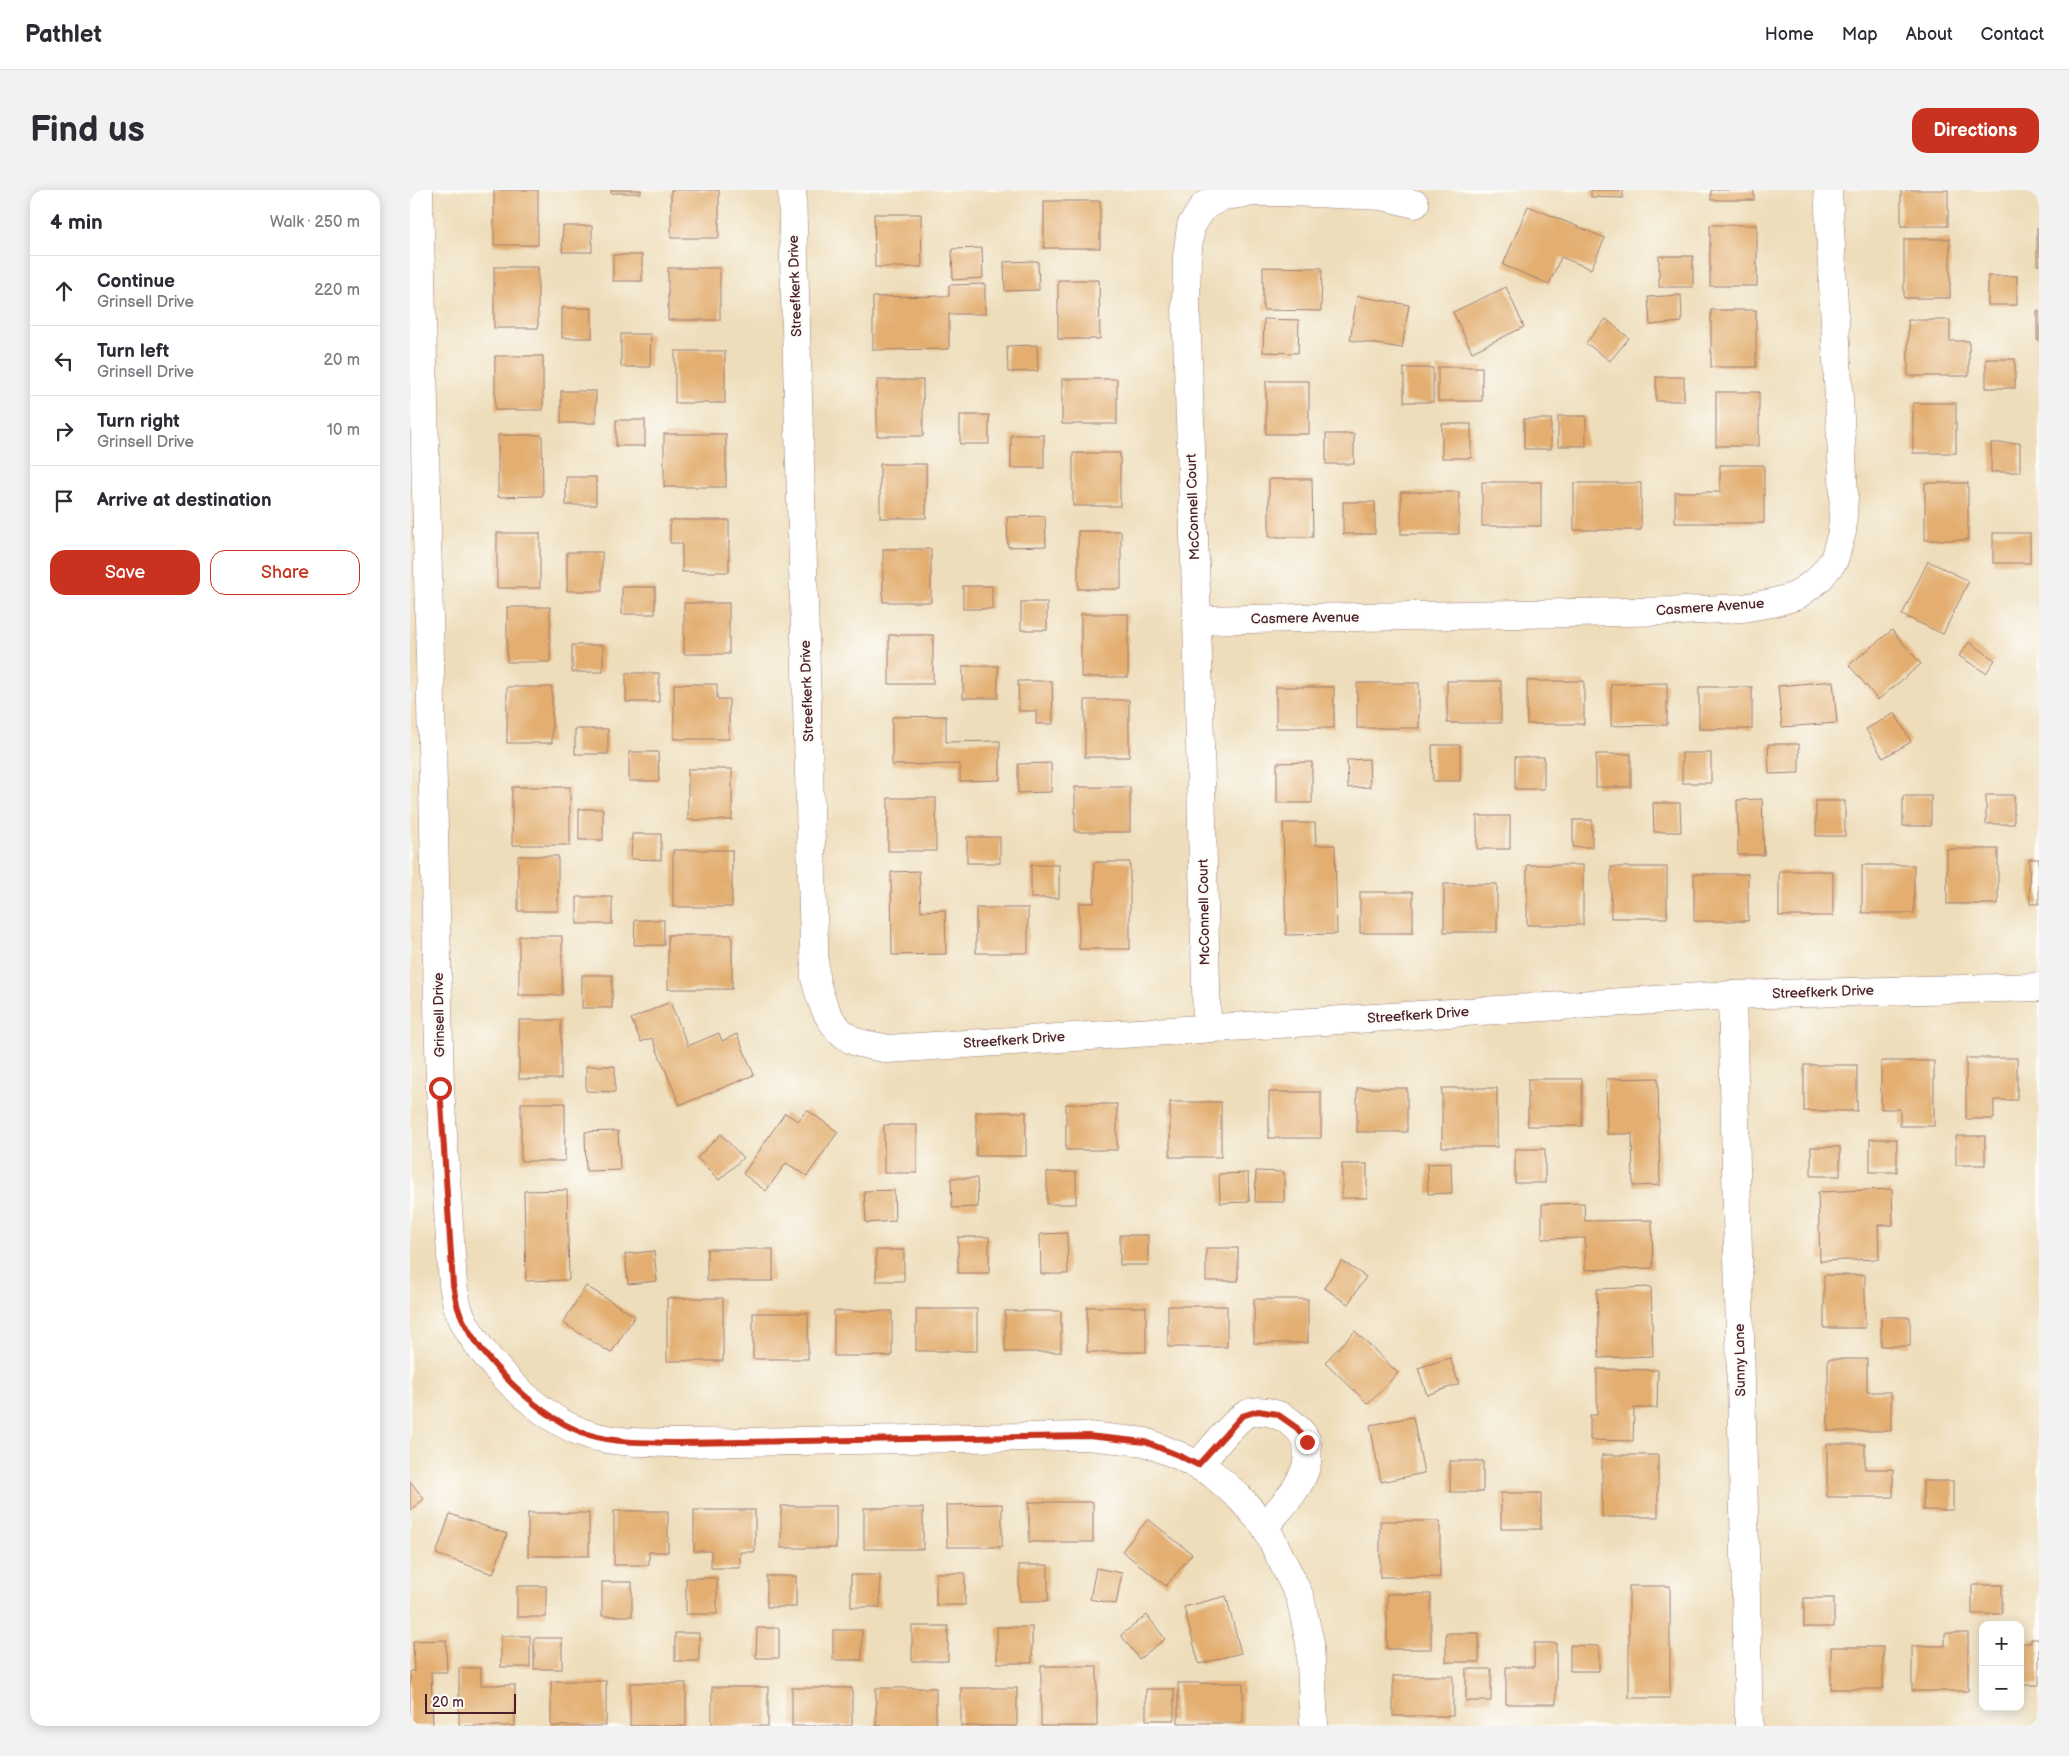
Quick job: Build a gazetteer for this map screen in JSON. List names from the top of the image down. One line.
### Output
{"streets":{"street":["Streefkerk Drive","McConnell Court","Casmere Avenue","Grinsell Drive","Sunny Lane"]},"crossings":[["Streefkerk Drive","McConnell Court"],["Streefkerk Drive","Sunny Lane"],["McConnell Court","Casmere Avenue"]],"scale_bar":"20 m","page":{"header":"Pathlet","nav":["Home","Map","About","Contact"],"buttons":["Directions",["Save","Share"]],"title":"Find us","heading":["4 min","Walk · 250 m"],"list":[["Continue","Grinsell Drive","220 m"],["Turn left","Grinsell Drive","20 m"],["Turn right","Grinsell Drive","10 m"],"Arrive at destination"],"map_buttons":["+","−"],"scale":"20 m"}}
